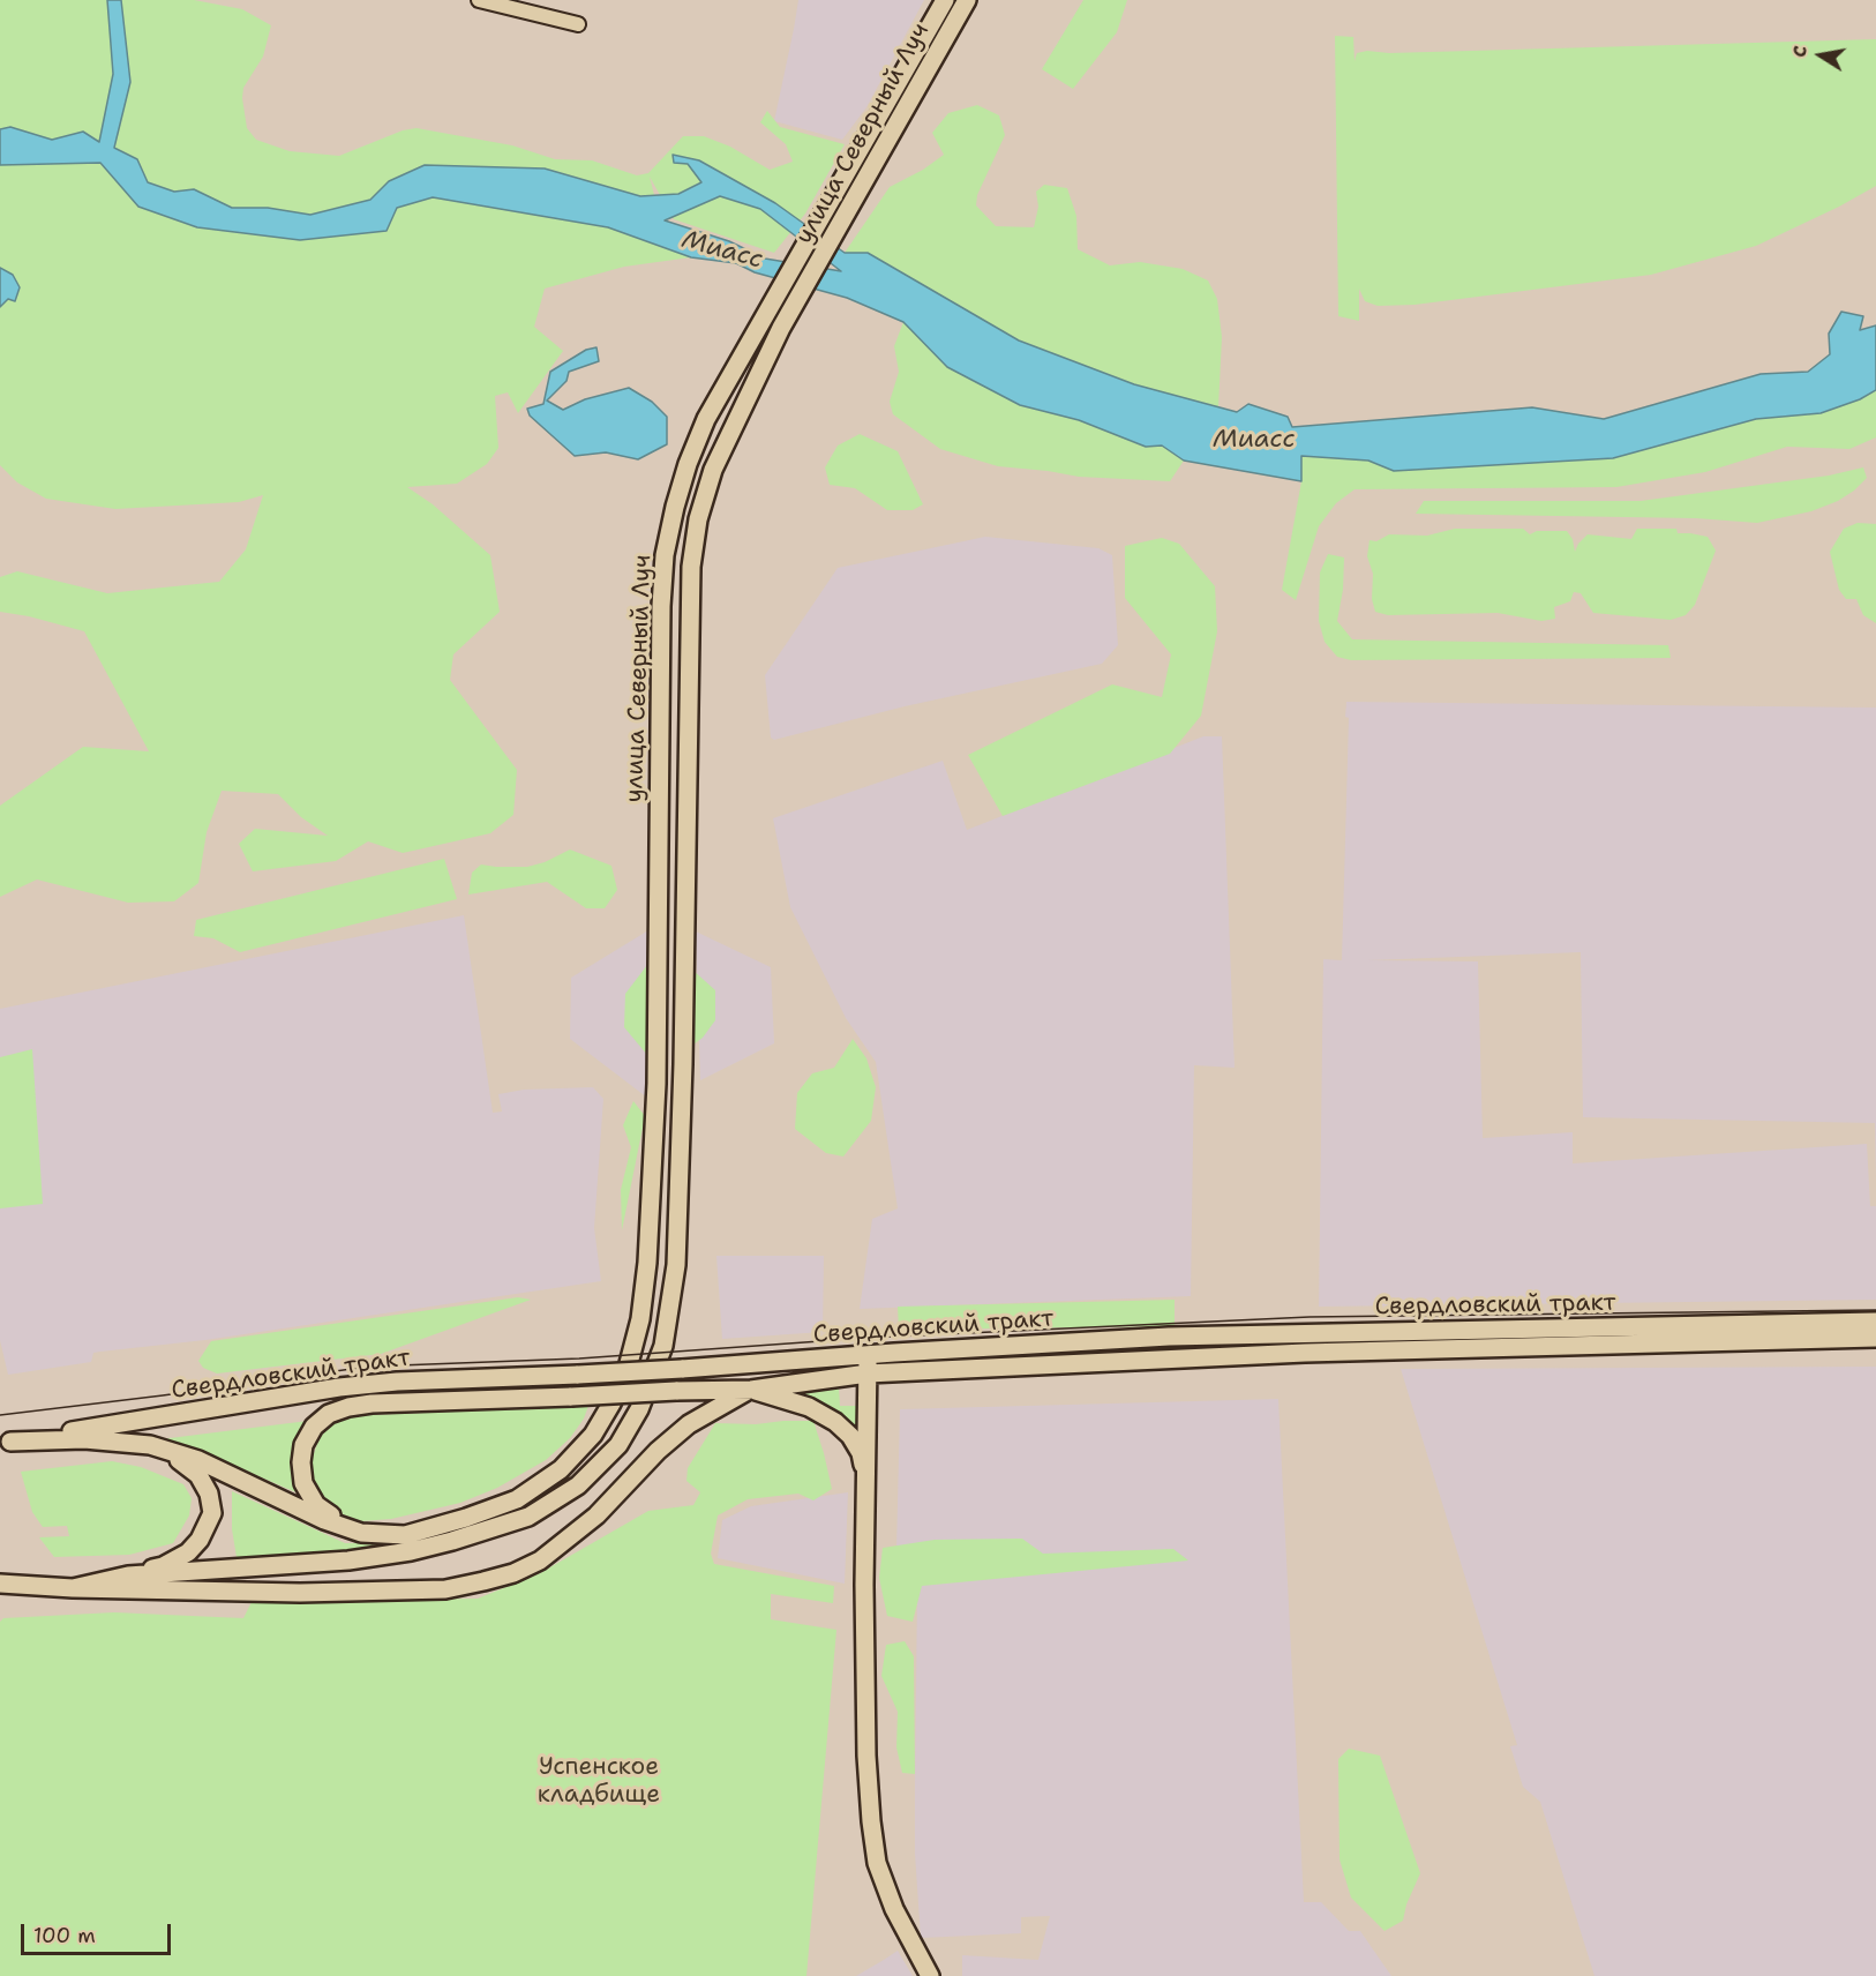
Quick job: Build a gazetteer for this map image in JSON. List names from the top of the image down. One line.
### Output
{"streets":{"main road":["улица Северный Луч","Свердловский тракт"]},"crossings":[["улица Северный Луч","Свердловский тракт"]],"water":["Миасс"],"parks":["Успенское кладбище"],"scale_bar":"100 m","north":"left"}
